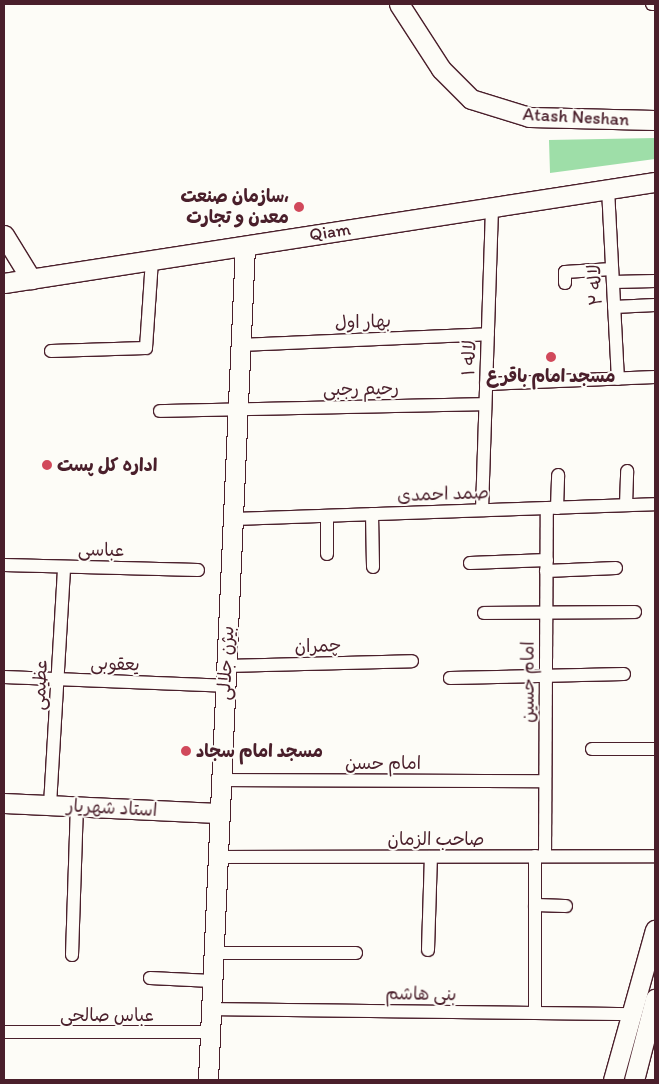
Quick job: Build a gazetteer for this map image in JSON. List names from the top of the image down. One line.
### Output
{"streets":{"street":["Atash Neshan","Qiam","لاله ۲","بهار اول","لاله ۱","رحیم رجبی","صمد احمدی","عباسی","چمران","بیژن جلالی","یعقوبی","امام حسین","عظیمی","امام حسن","استاد شهریار","صاحب الزمان","بنی هاشم","عباس صالحی"]},"crossings":[["Qiam","لاله ۲"],["Qiam","لاله ۱"],["Qiam","بیژن جلالی"],["بهار اول","لاله ۱"],["بهار اول","بیژن جلالی"],["لاله ۱","رحیم رجبی"],["لاله ۱","صمد احمدی"],["رحیم رجبی","بیژن جلالی"],["صمد احمدی","بیژن جلالی"],["صمد احمدی","امام حسین"],["عباسی","عظیمی"],["چمران","بیژن جلالی"],["بیژن جلالی","یعقوبی"],["بیژن جلالی","امام حسن"],["بیژن جلالی","استاد شهریار"],["بیژن جلالی","صاحب الزمان"],["بیژن جلالی","بنی هاشم"],["بیژن جلالی","عباس صالحی"],["یعقوبی","عظیمی"],["امام حسین","امام حسن"],["امام حسین","صاحب الزمان"],["امام حسین","بنی هاشم"],["عظیمی","استاد شهریار"]],"places":["سازمان صنعت، معدن و تجارت","مسجد امام باقر ع","اداره کل پست","مسجد امام سجاد"]}
